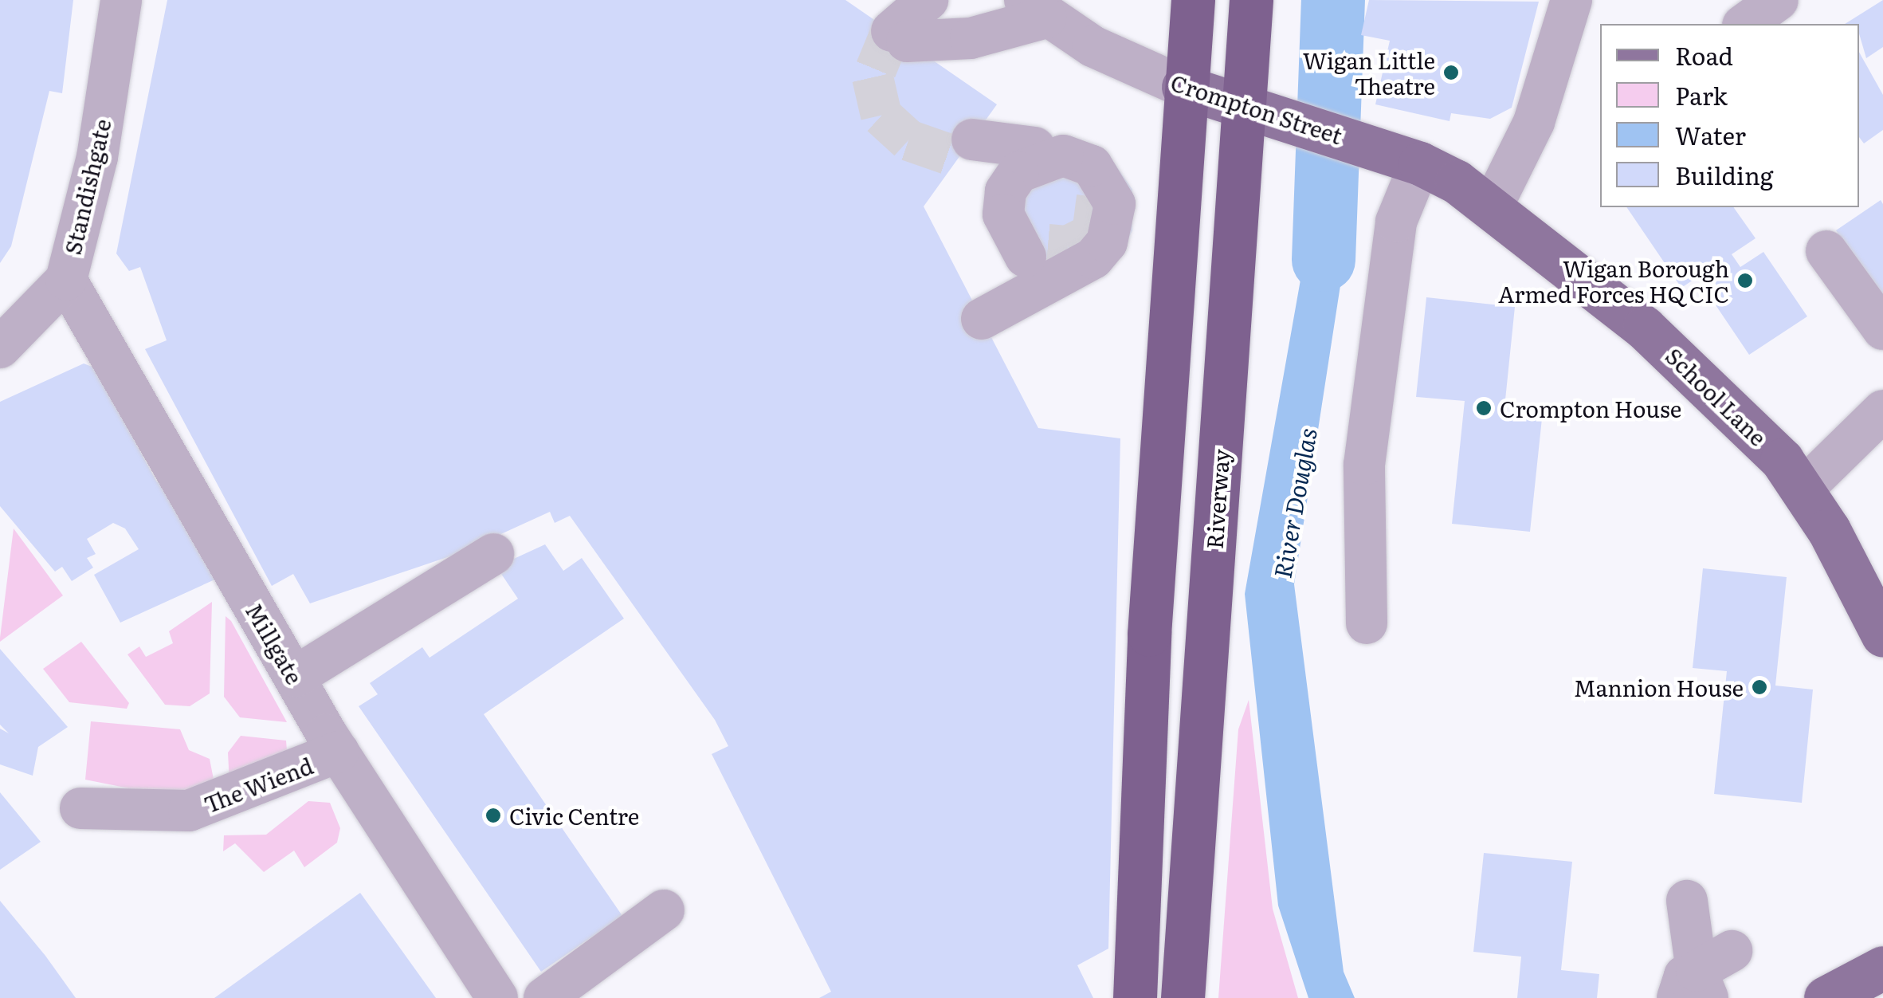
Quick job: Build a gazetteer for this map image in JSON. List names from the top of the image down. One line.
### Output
{"streets":{"highway":["Riverway"],"main road":["Crompton Street","School Lane"],"street":["Standishgate","Millgate","The Wiend"]},"crossings":[["Crompton Street","School Lane"],["Crompton Street","Riverway"],["Standishgate","Millgate"],["Millgate","The Wiend"]],"water":["River Douglas"],"places":["Wigan Little Theatre","Wigan Borough Armed Forces HQ CIC","Crompton House","Mannion House","Civic Centre"],"legend":["Road","Park","Water","Building"]}
